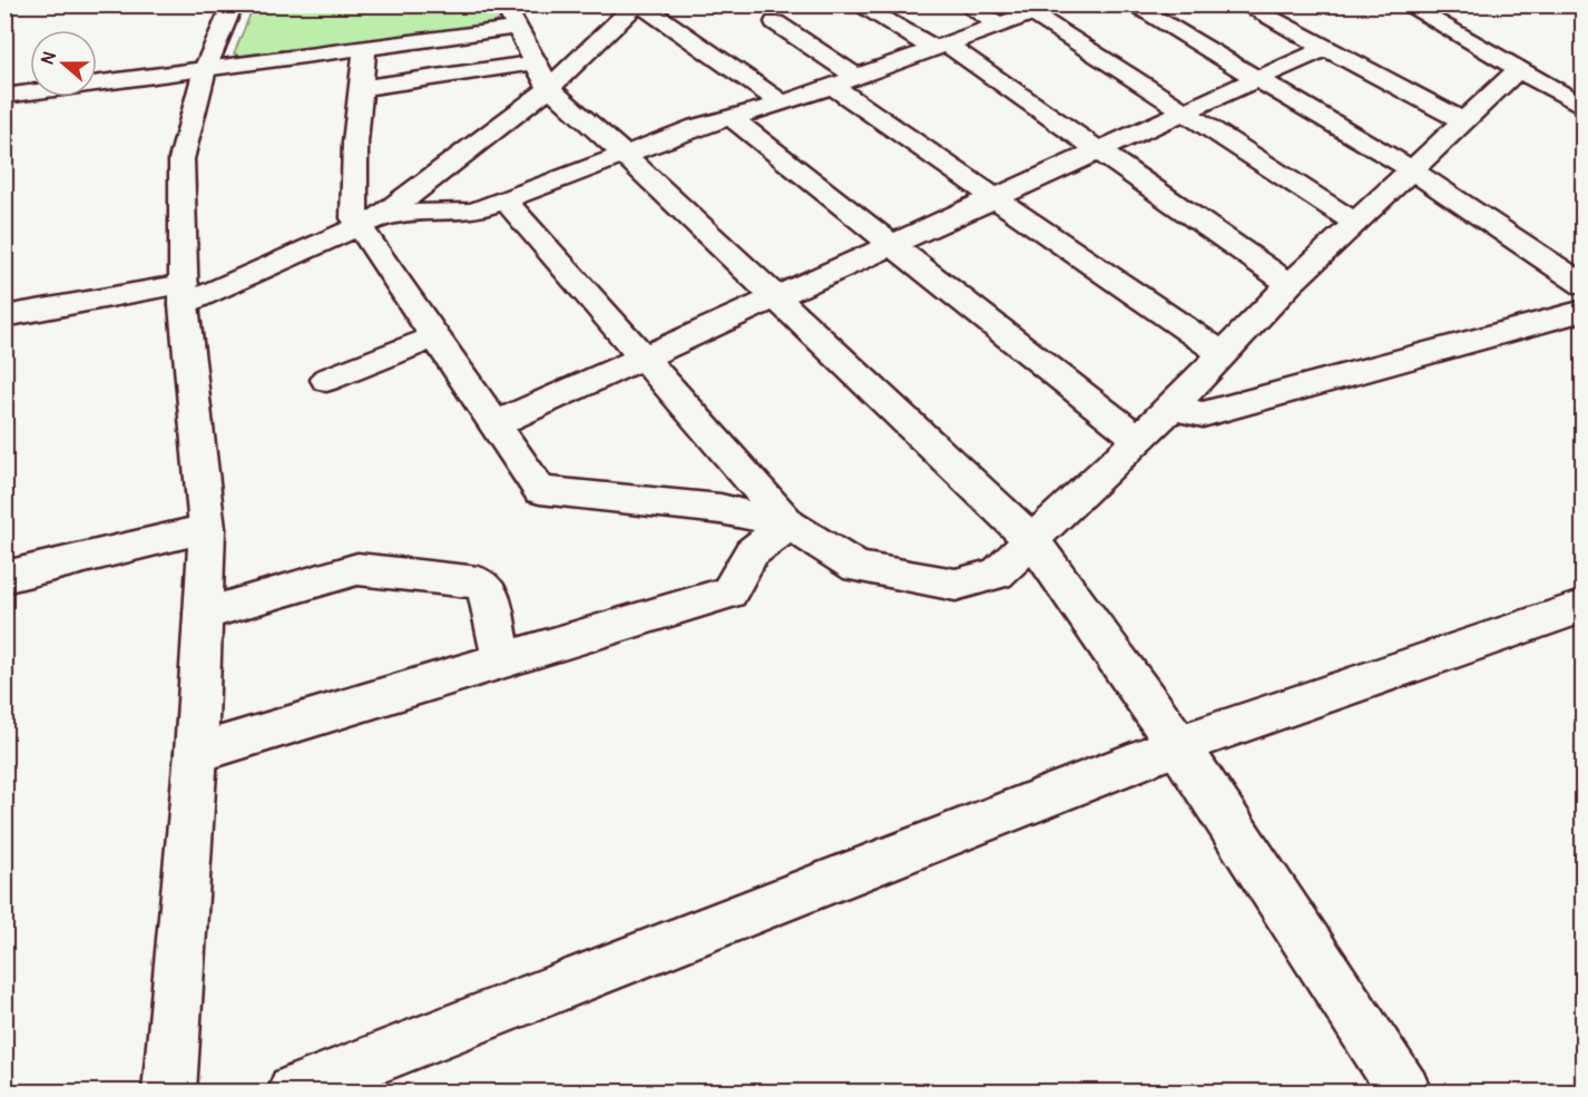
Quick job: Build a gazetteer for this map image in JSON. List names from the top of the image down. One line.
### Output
{"north":"left"}
